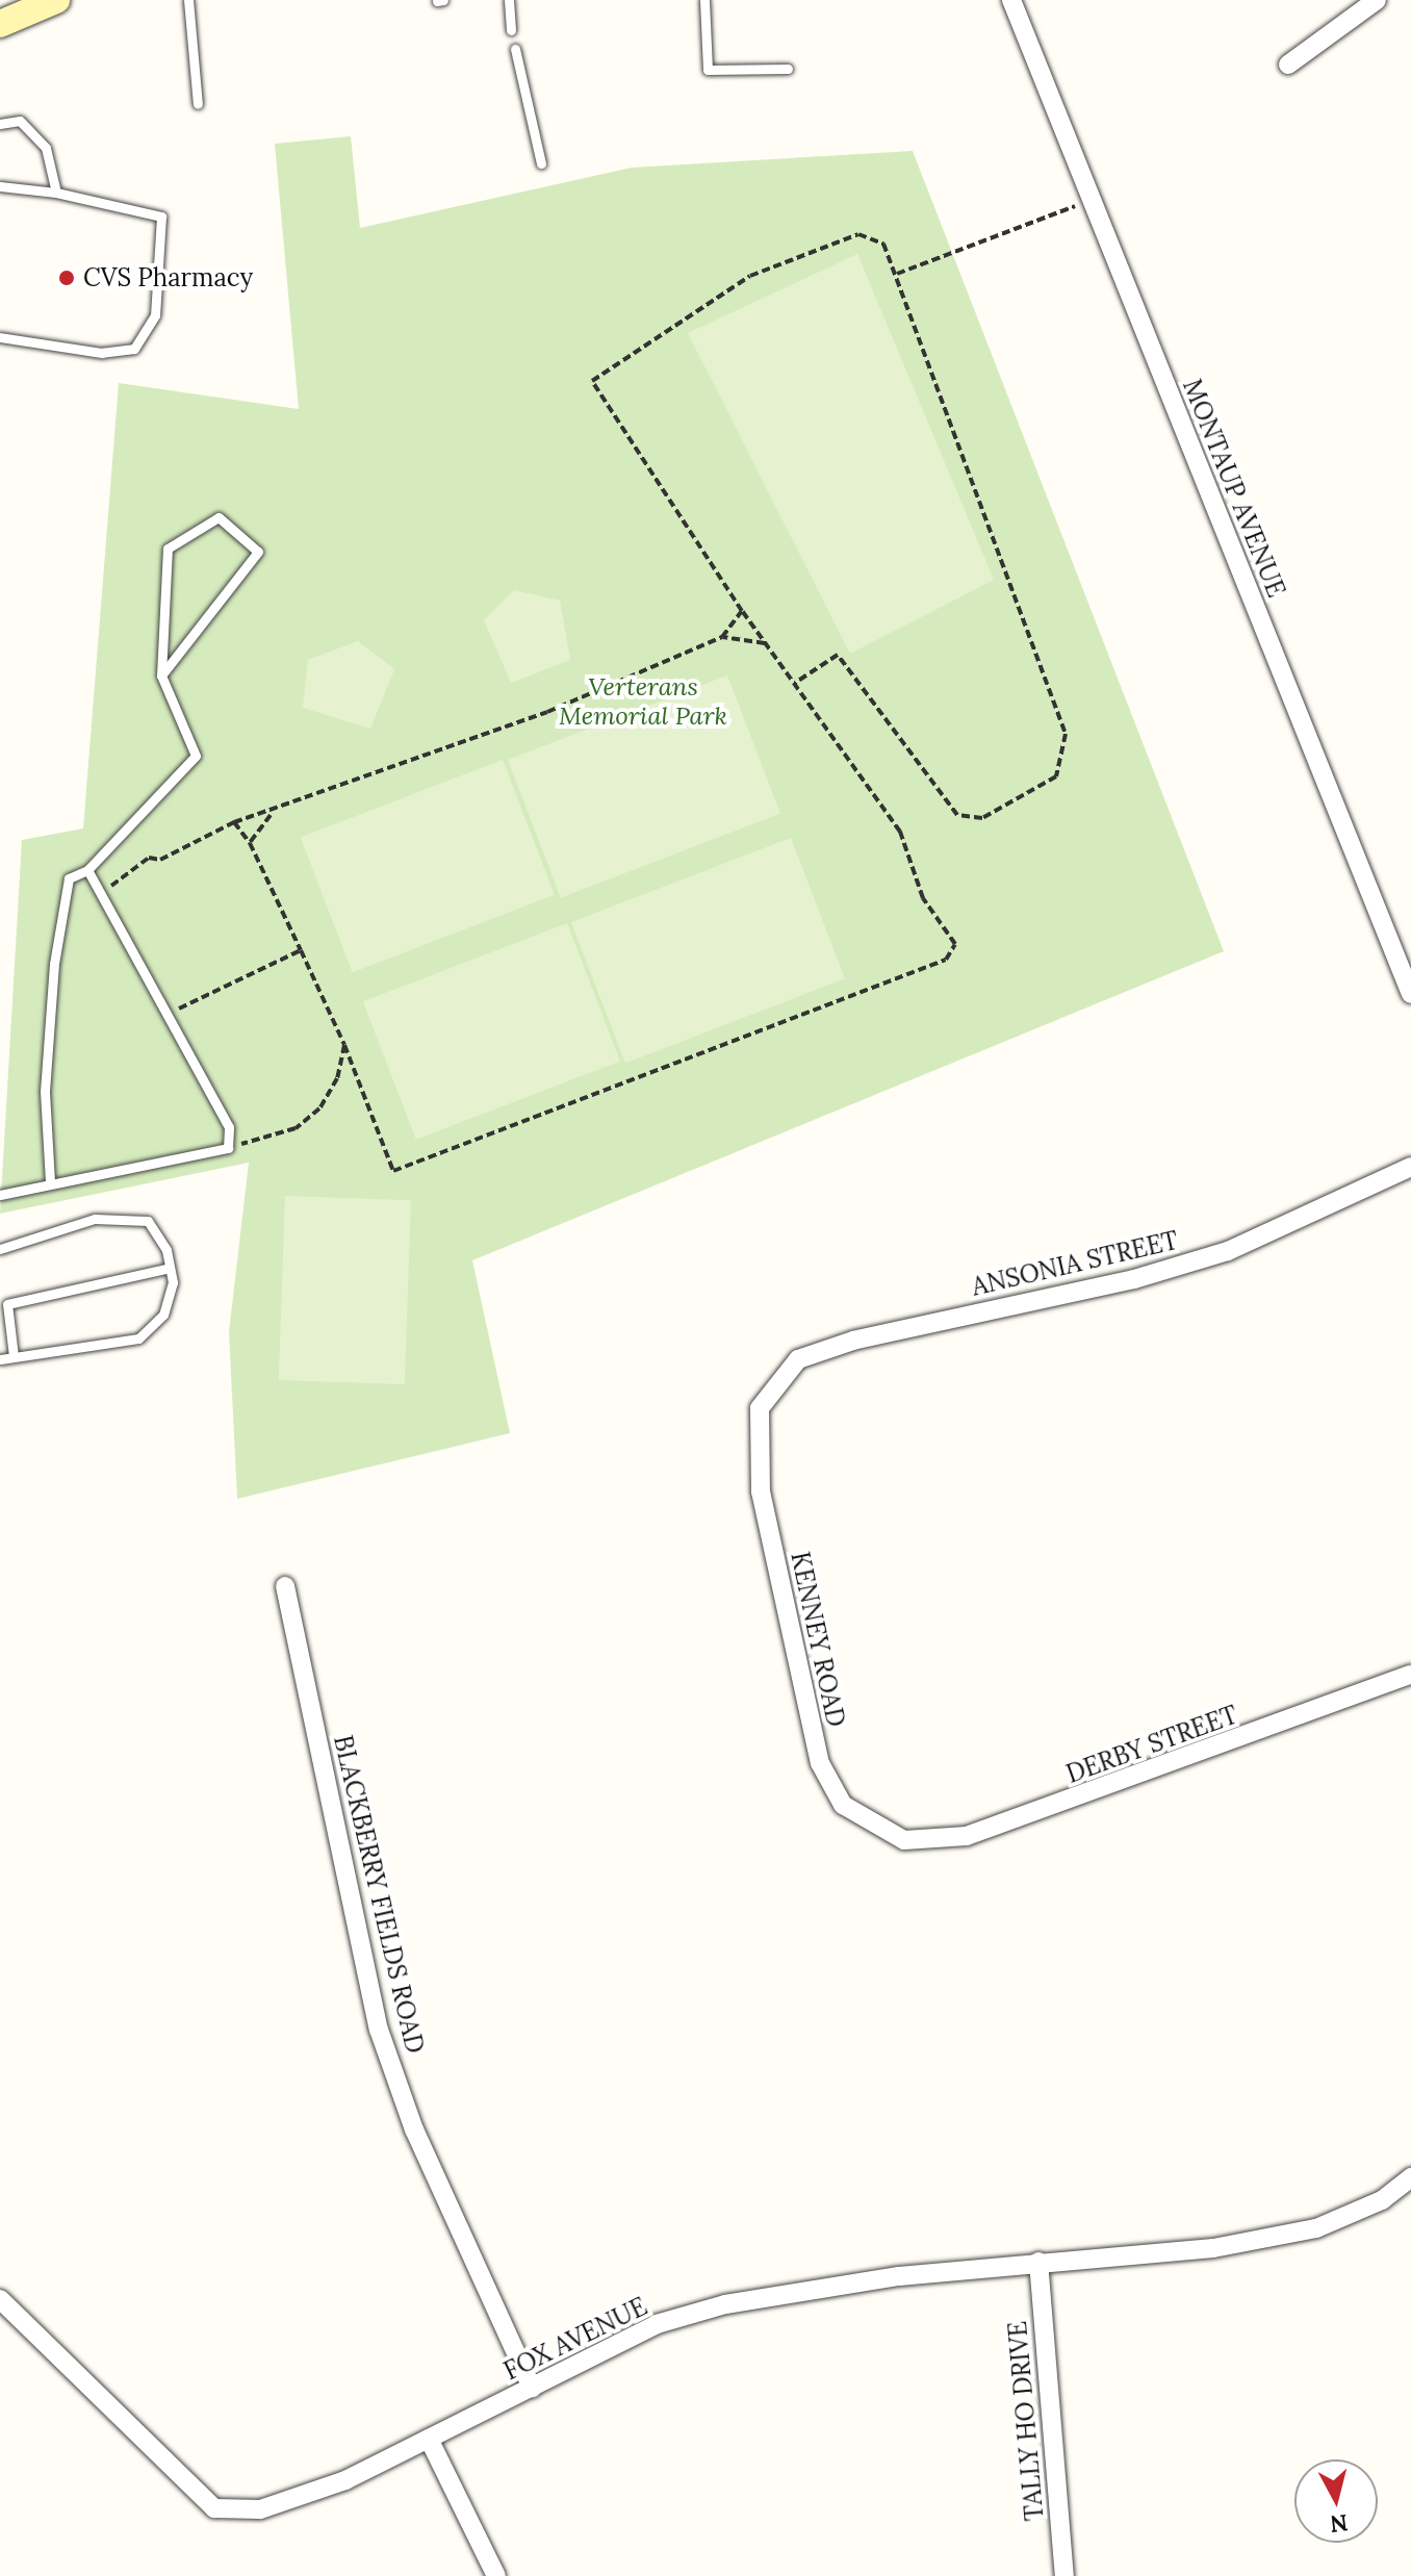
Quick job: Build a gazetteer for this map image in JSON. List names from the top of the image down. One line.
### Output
{"streets":{"street":["MONTAUP AVENUE","ANSONIA STREET","KENNEY ROAD","DERBY STREET","BLACKBERRY FIELDS ROAD","FOX AVENUE","TALLY HO DRIVE"]},"crossings":[["ANSONIA STREET","KENNEY ROAD"],["KENNEY ROAD","DERBY STREET"],["BLACKBERRY FIELDS ROAD","FOX AVENUE"],["FOX AVENUE","TALLY HO DRIVE"]],"parks":["Verterans Memorial Park"],"places":["CVS Pharmacy"],"north":"bottom"}
